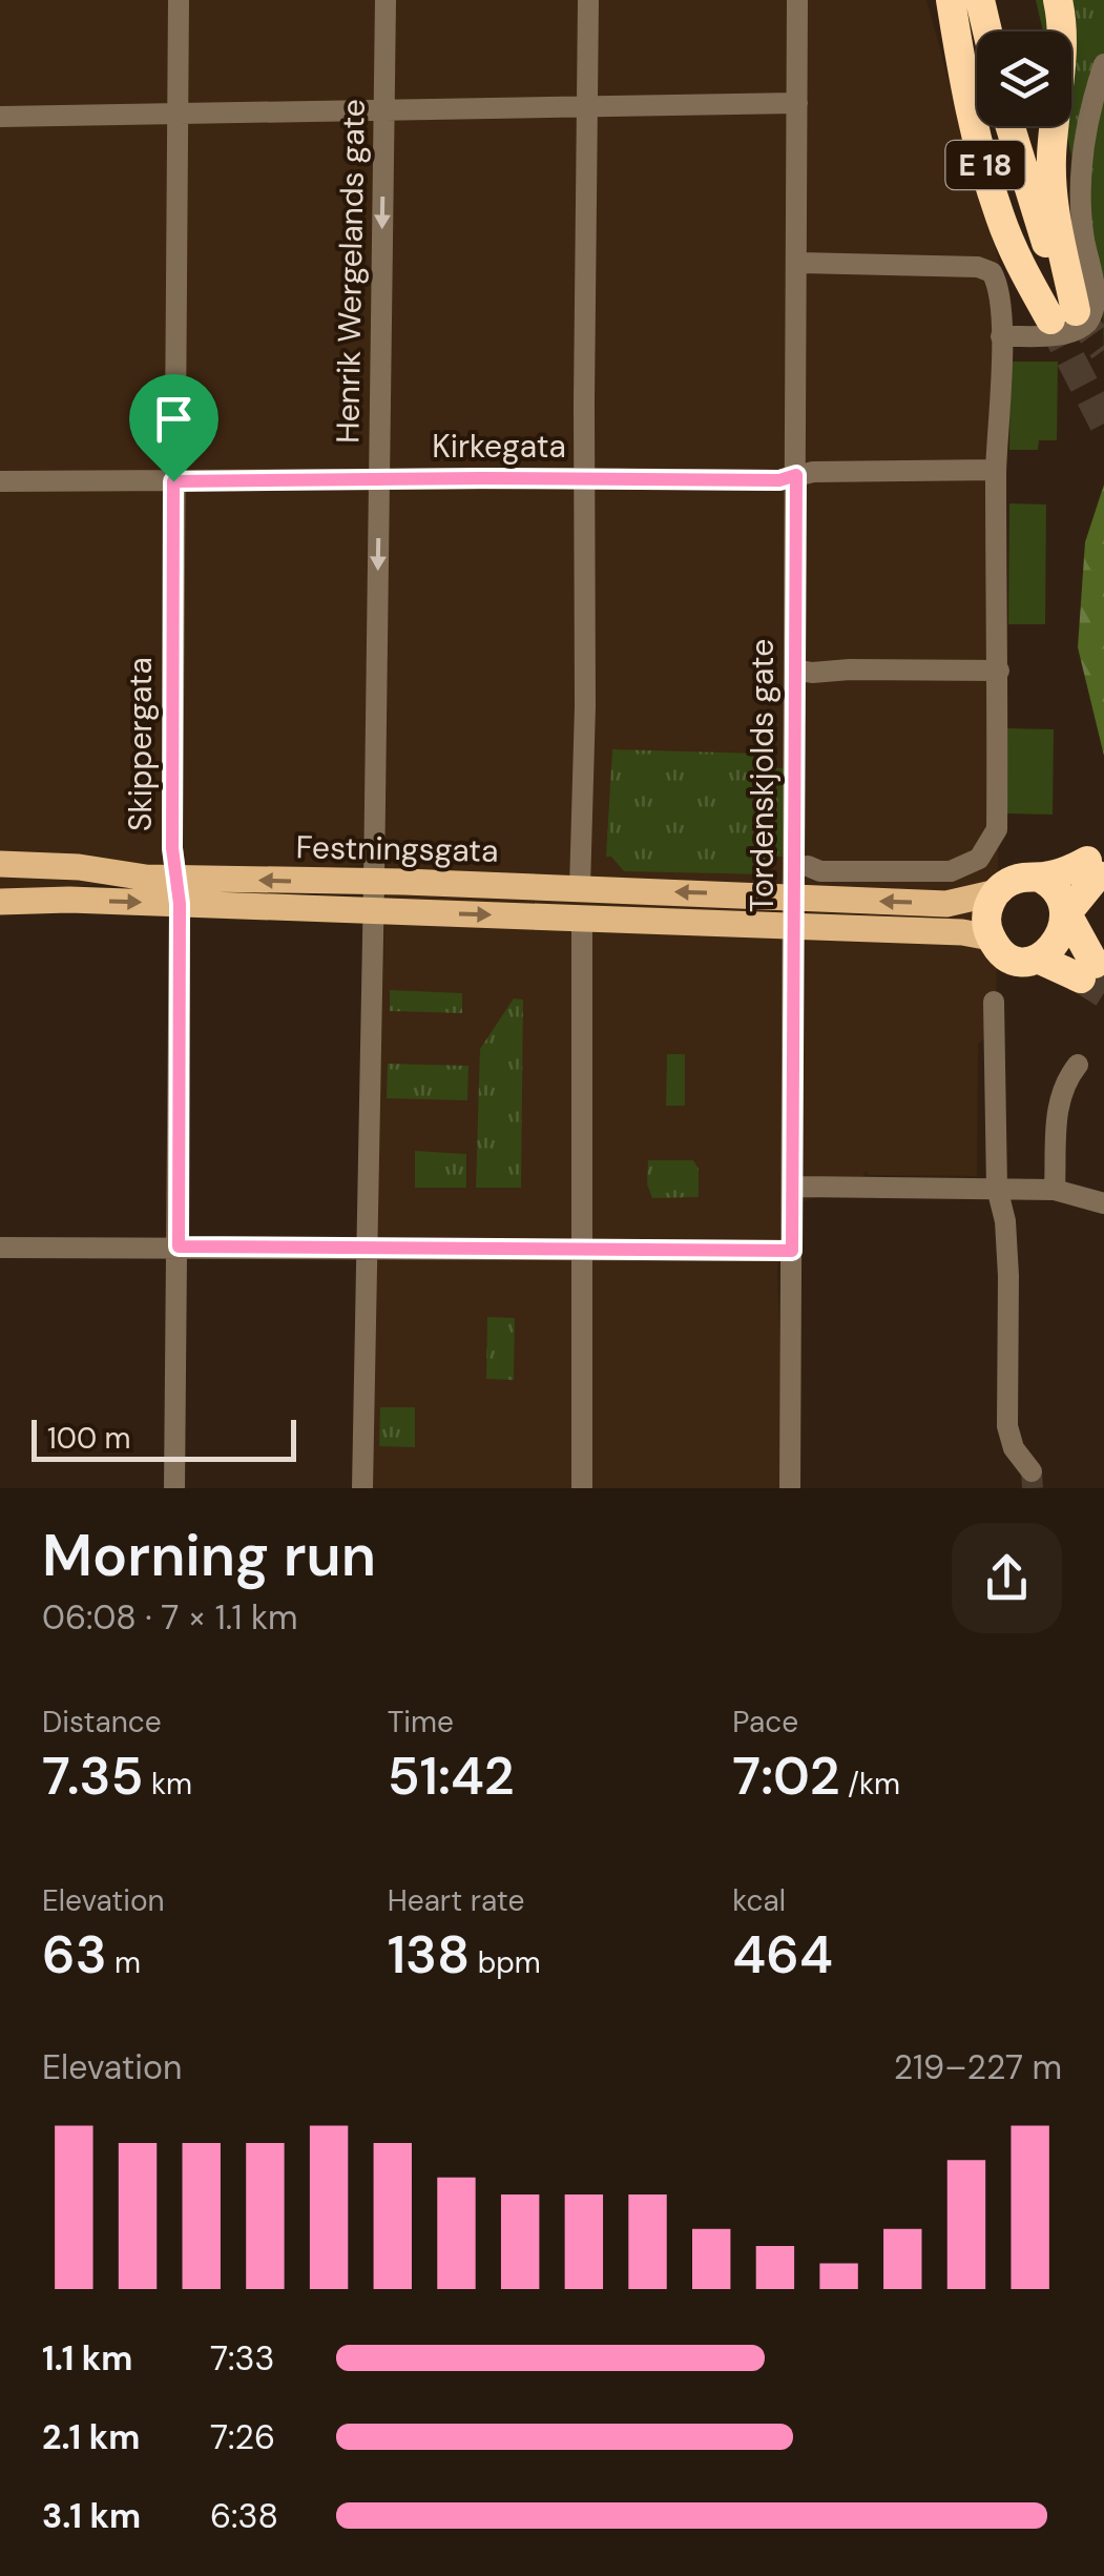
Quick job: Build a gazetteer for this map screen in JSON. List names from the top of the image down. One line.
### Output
{"streets":{"highway":["E 18"],"main road":["Festningsgata"],"street":["Henrik Wergelands gate","Kirkegata","Skippergata","Tordenskjolds gate"]},"crossings":[["Henrik Wergelands gate","Kirkegata"],["Henrik Wergelands gate","Festningsgata"],["Kirkegata","Skippergata"],["Kirkegata","Tordenskjolds gate"],["Skippergata","Festningsgata"],["Tordenskjolds gate","Festningsgata"]],"one_way":["Henrik Wergelands gate"],"scale_bar":"100 m","page":{"scale":"100 m","heading":["Morning run","06:08 · 7 × 1.1 km"],"stats":[["Distance","7.35 km"],["Time","51:42"],["Pace","7:02 /km"],["Elevation","63 m"],["Heart rate","138 bpm"],["kcal","464"]],"chart":["Elevation","219–227 m"],"list":[{"name":"1.1 km","note":"7:33"},{"name":"2.1 km","note":"7:26"},{"name":"3.1 km","note":"6:38"}]}}
